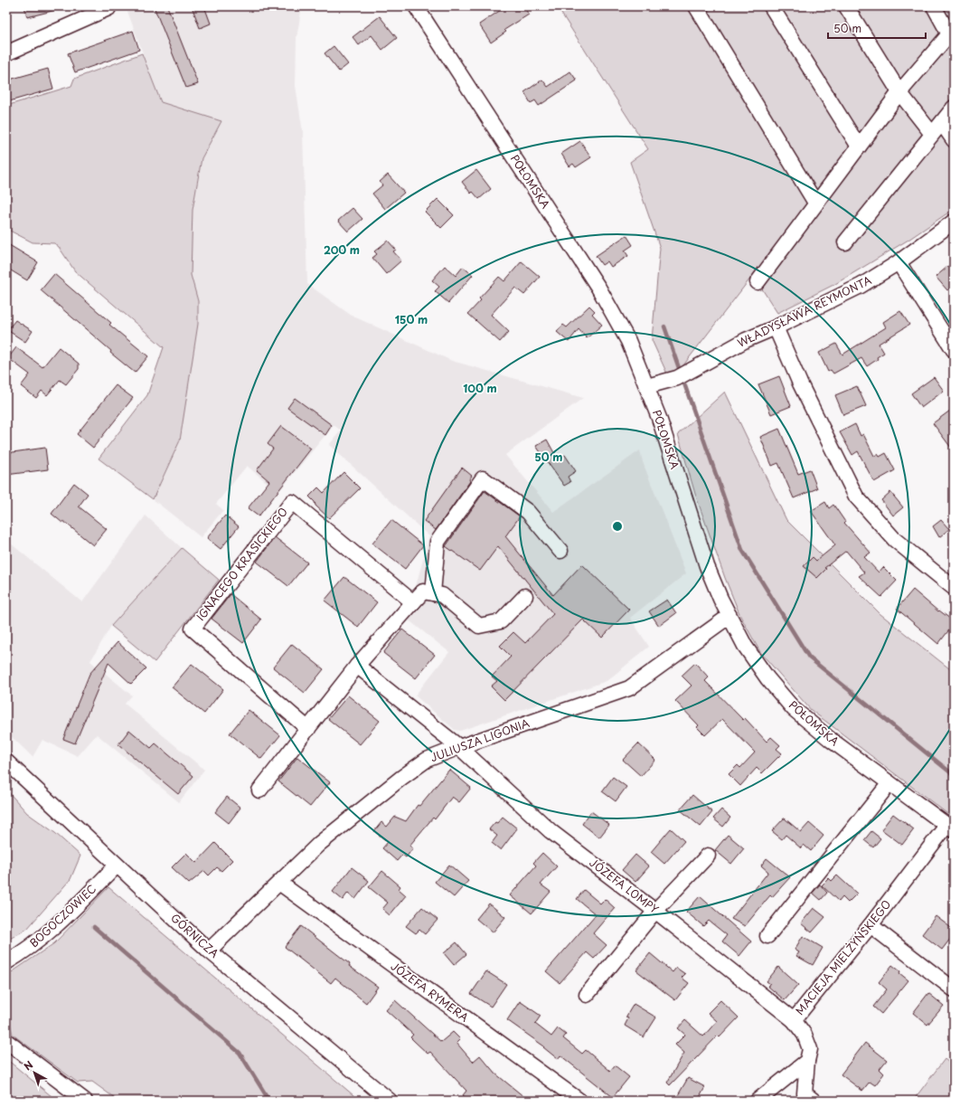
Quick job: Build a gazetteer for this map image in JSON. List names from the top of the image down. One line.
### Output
{"streets":{"street":["POŁOMSKA","WŁADYSŁAWA REYMONTA","IGNACEGO KRASICKIEGO","JULIUSZA LIGONIA","JÓZEFA LOMPY","BOGOCZOWIEC","GÓRNICZA","MACIEJA MIELŻYŃSKIEGO","JÓZEFA RYMERA"]},"crossings":[["POŁOMSKA","WŁADYSŁAWA REYMONTA"],["POŁOMSKA","JULIUSZA LIGONIA"],["POŁOMSKA","MACIEJA MIELŻYŃSKIEGO"],["JULIUSZA LIGONIA","JÓZEFA LOMPY"],["JULIUSZA LIGONIA","GÓRNICZA"],["JULIUSZA LIGONIA","JÓZEFA RYMERA"],["JÓZEFA LOMPY","MACIEJA MIELŻYŃSKIEGO"],["BOGOCZOWIEC","GÓRNICZA"]],"scale_bar":"50 m","north":"top left","rings":["200 m","150 m","100 m","50 m"]}
